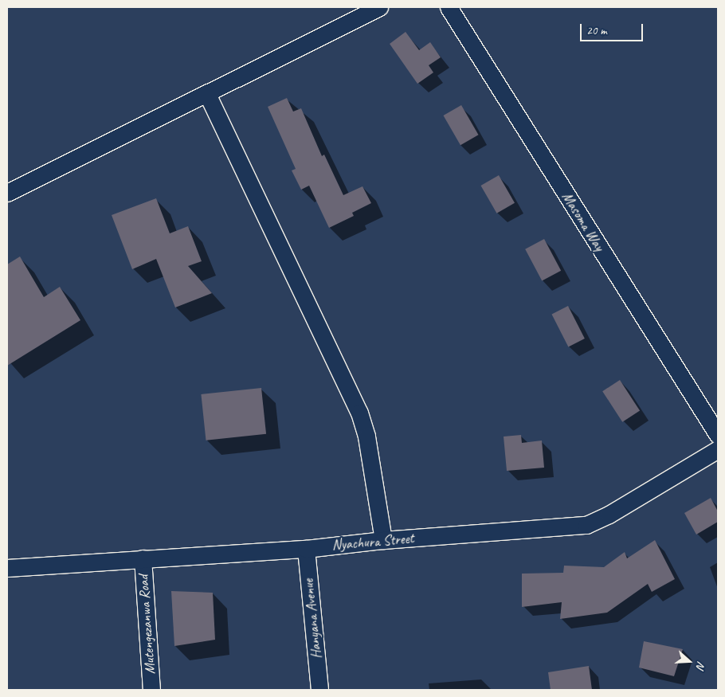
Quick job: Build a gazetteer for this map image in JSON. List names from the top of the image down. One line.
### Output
{"streets":{"street":["Masoma Way","Nyachura Street","Hanyana Avenue","Mutengezanwa Road"]},"crossings":[["Nyachura Street","Hanyana Avenue"],["Nyachura Street","Mutengezanwa Road"]],"scale_bar":"20 m","north":"right"}
